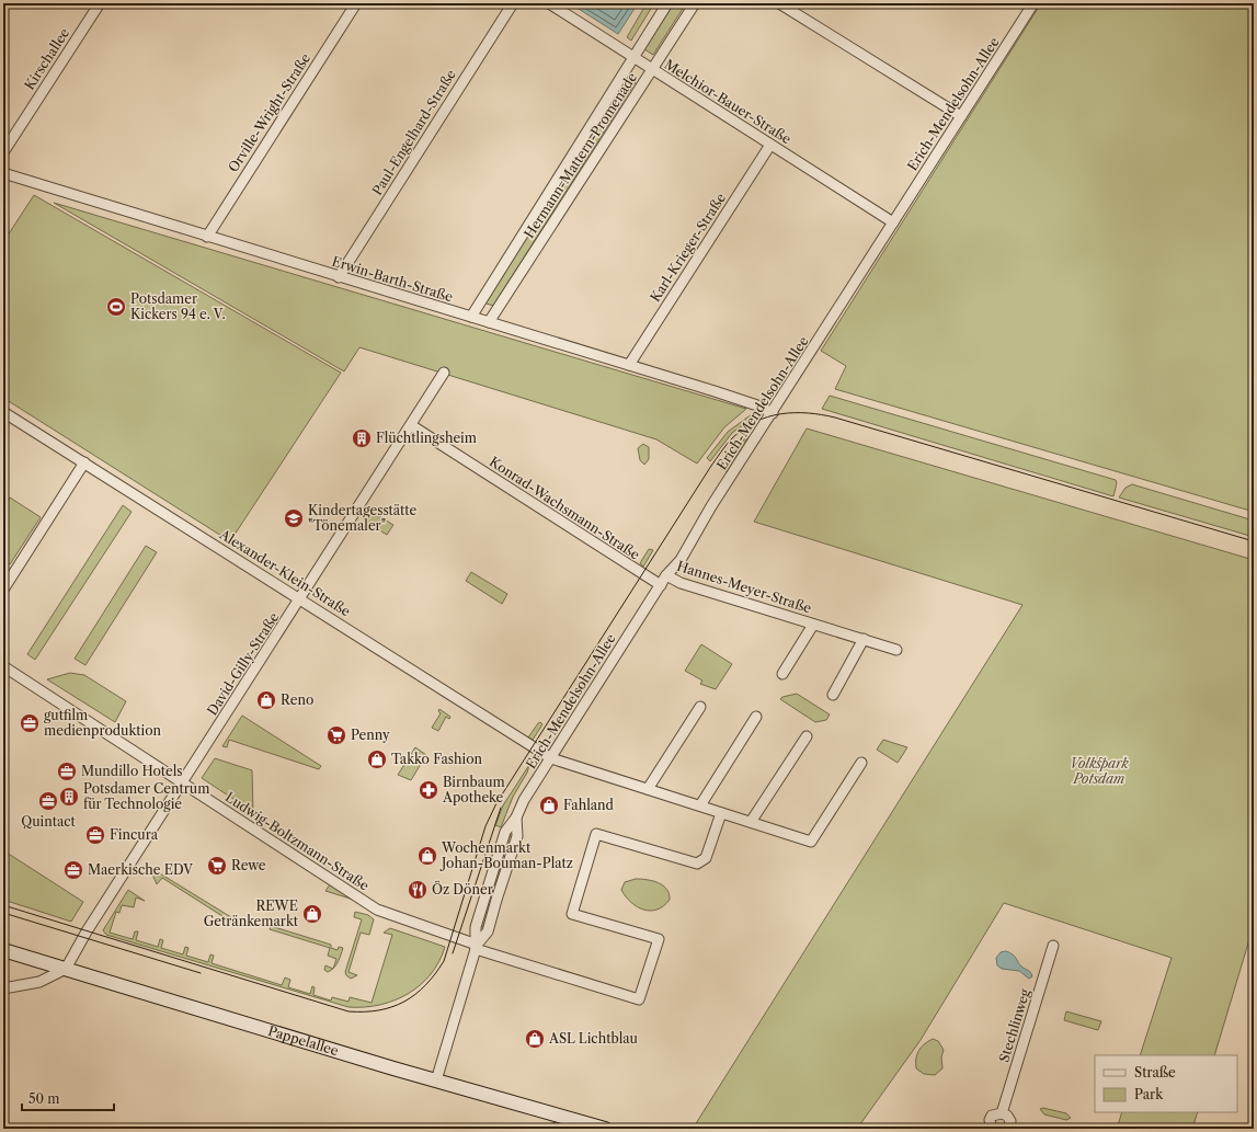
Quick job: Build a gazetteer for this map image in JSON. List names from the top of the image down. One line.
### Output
{"streets":{"street":["Kirschallee","Melchior-Bauer-Straße","Erich-Mendelsohn-Allee","Orville-Wright-Straße","Paul-Engelhard-Straße","Hermann-Mattern-Promenade","Karl-Krieger-Straße","Erwin-Barth-Straße","Konrad-Wachsmann-Straße","Alexander-Klein-Straße","Hannes-Meyer-Straße","David-Gilly-Straße","Ludwig-Boltzmann-Straße","Stechlinweg","Pappelallee"]},"crossings":[["Melchior-Bauer-Straße","Erich-Mendelsohn-Allee"],["Melchior-Bauer-Straße","Hermann-Mattern-Promenade"],["Melchior-Bauer-Straße","Karl-Krieger-Straße"],["Erich-Mendelsohn-Allee","Erwin-Barth-Straße"],["Erich-Mendelsohn-Allee","Konrad-Wachsmann-Straße"],["Erich-Mendelsohn-Allee","Alexander-Klein-Straße"],["Erich-Mendelsohn-Allee","Hannes-Meyer-Straße"],["Erich-Mendelsohn-Allee","Ludwig-Boltzmann-Straße"],["Erich-Mendelsohn-Allee","Pappelallee"],["Orville-Wright-Straße","Erwin-Barth-Straße"],["Paul-Engelhard-Straße","Erwin-Barth-Straße"],["Hermann-Mattern-Promenade","Erwin-Barth-Straße"],["Karl-Krieger-Straße","Erwin-Barth-Straße"],["Konrad-Wachsmann-Straße","David-Gilly-Straße"],["Alexander-Klein-Straße","David-Gilly-Straße"],["Alexander-Klein-Straße","Ludwig-Boltzmann-Straße"],["David-Gilly-Straße","Ludwig-Boltzmann-Straße"],["David-Gilly-Straße","Pappelallee"]],"parks":["Volkspark Potsdam"],"places":{"sports":["Potsdamer Kickers 94 e. V."],"building":["Flüchtlingsheim","Potsdamer Centrum für Technologie"],"school or university":["Kindertagesstätte \"Tönemaler\""],"shop":["Reno","Takko Fashion","Fahland","Wochenmarkt Johan-Bouman-Platz","REWE Getränkemarkt","ASL Lichtblau"],"office":["gutfilm medienproduktion","Mundillo Hotels","Quintact","Fincura","Maerkische EDV"],"supermarket":["Penny","Rewe"],"pharmacy":["Birnbaum Apotheke"],"restaurant":["Öz Döner"]},"legend":["Straße","Park"],"scale_bar":"50 m"}
